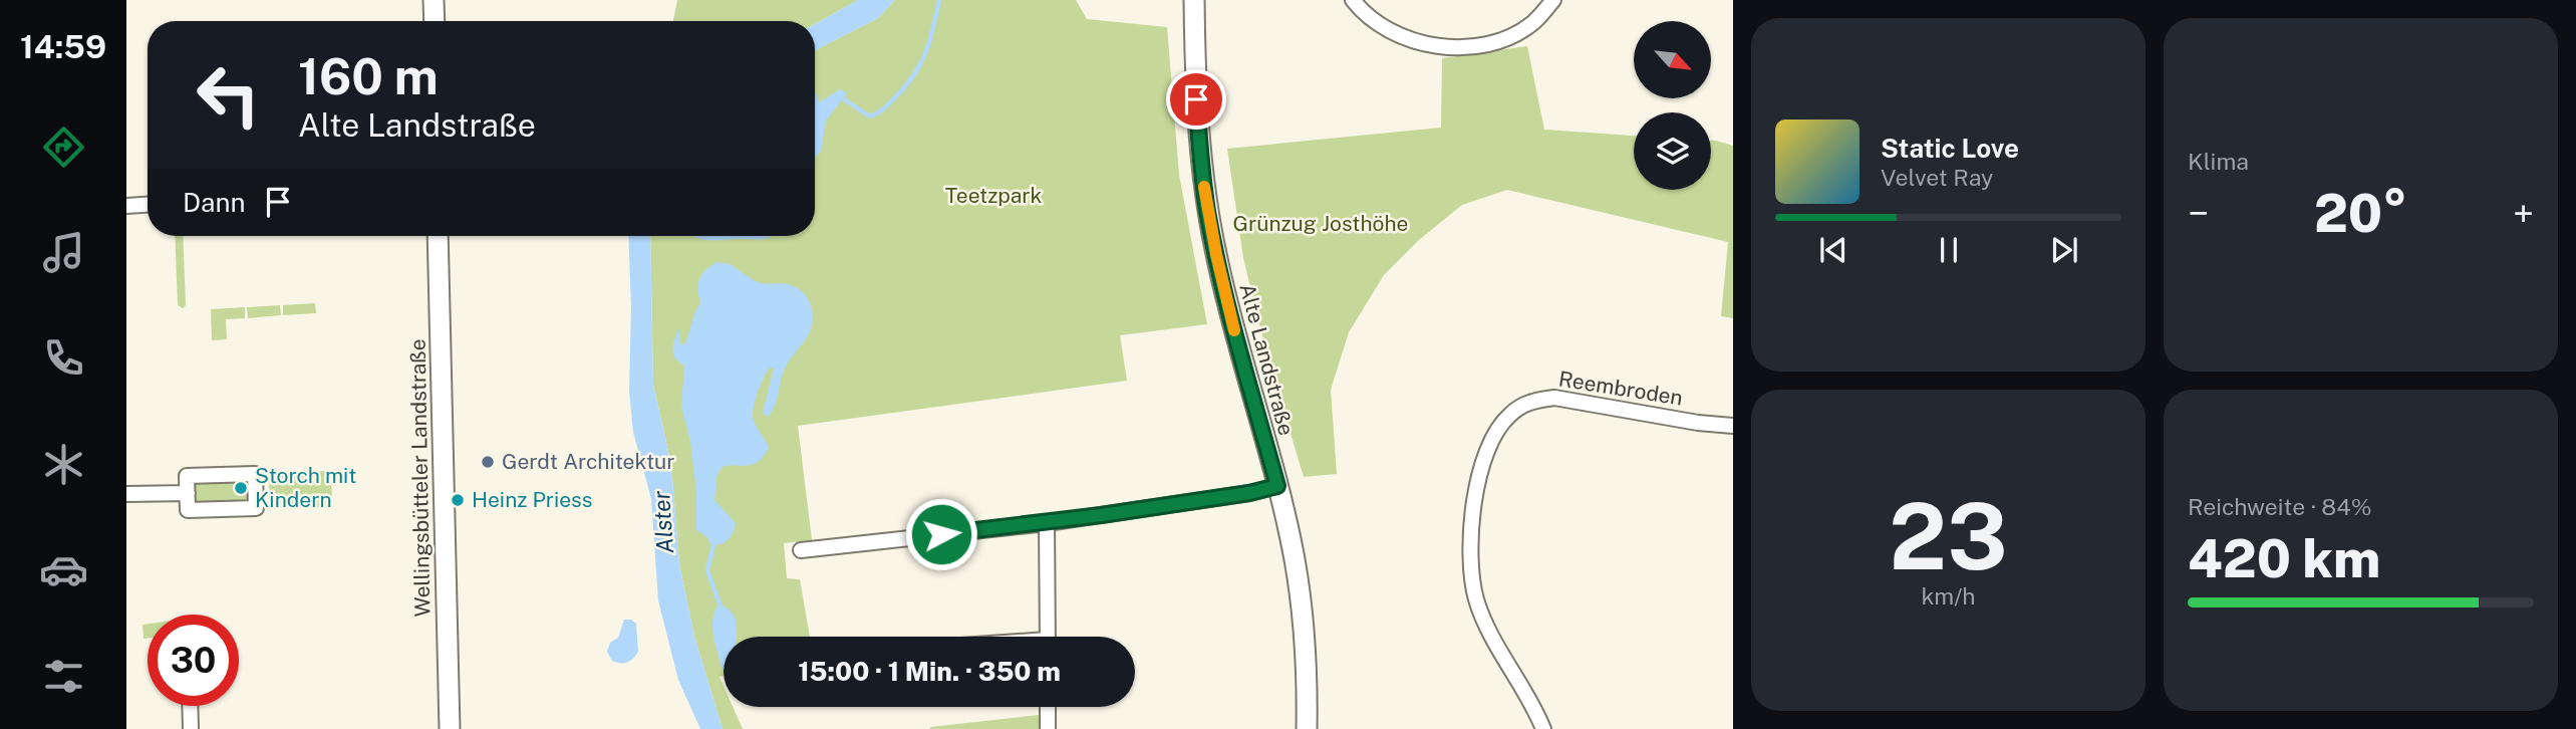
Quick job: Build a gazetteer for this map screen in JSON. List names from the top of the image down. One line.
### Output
{"streets":{"main road":["Alte Landstraße","Wellingsbütteler Landstraße"],"street":["Reembroden"]},"water":["Alster"],"parks":["Teetzpark","Grünzug Josthöhe"],"places":["Gerdt Architektur","Storch mit Kindern","Heinz Priess"],"north":"bottom right","page":{"tabs":"14:59","tile":["Klima",["23","km/h"],["Reichweite · 84%","420 km"]],"turn":["160 m","Alte Landstraße"],"song":["Static Love","Velvet Ray"],"then":"Dann","heat":["−","20°","+"],"limit":"30","trip":"15:00 · 1 Min. · 350 m"}}
